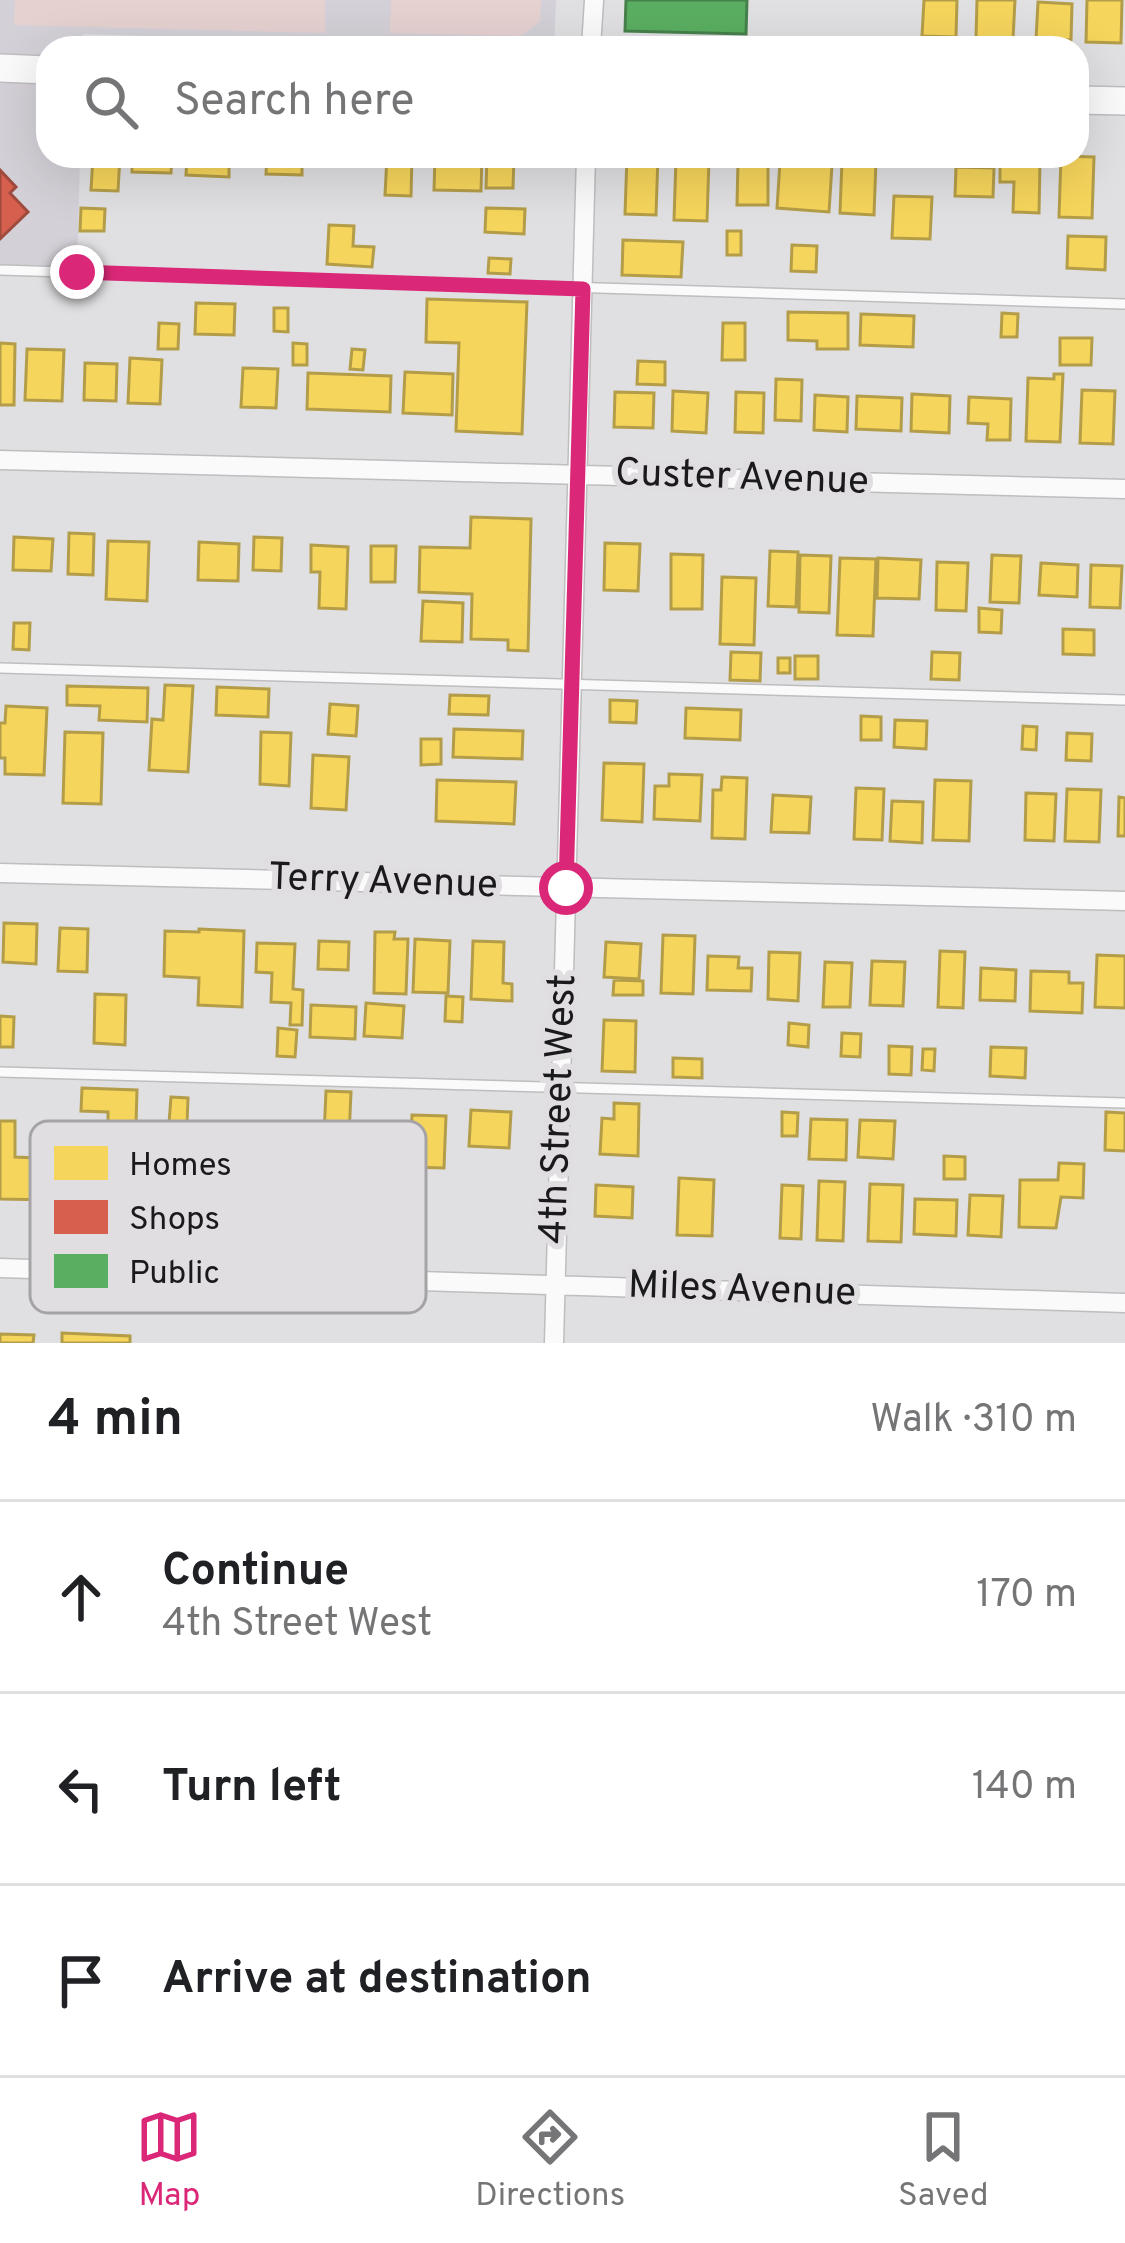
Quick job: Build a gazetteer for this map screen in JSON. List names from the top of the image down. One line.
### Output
{"streets":{"street":["Custer Avenue","Terry Avenue","4th Street West","Miles Avenue"]},"crossings":[["Custer Avenue","4th Street West"],["Terry Avenue","4th Street West"],["4th Street West","Miles Avenue"]],"legend":["Homes","Shops","Public"],"page":{"search":"Search here","heading":["4 min","Walk · 310 m"],"list":[["Continue","4th Street West","170 m"],["Turn left","140 m"],"Arrive at destination"],"nav":["Map","Directions","Saved"]}}
